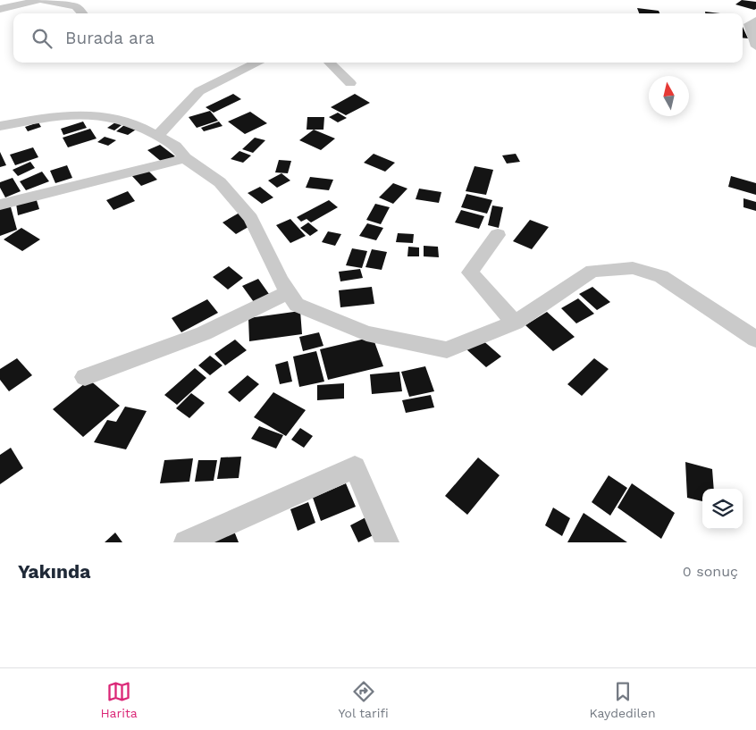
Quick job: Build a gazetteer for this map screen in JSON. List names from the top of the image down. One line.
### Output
{"north":"top","page":{"search":"Burada ara","heading":["Yakında","0 sonuç"],"nav":["Harita","Yol tarifi","Kaydedilen"]}}
